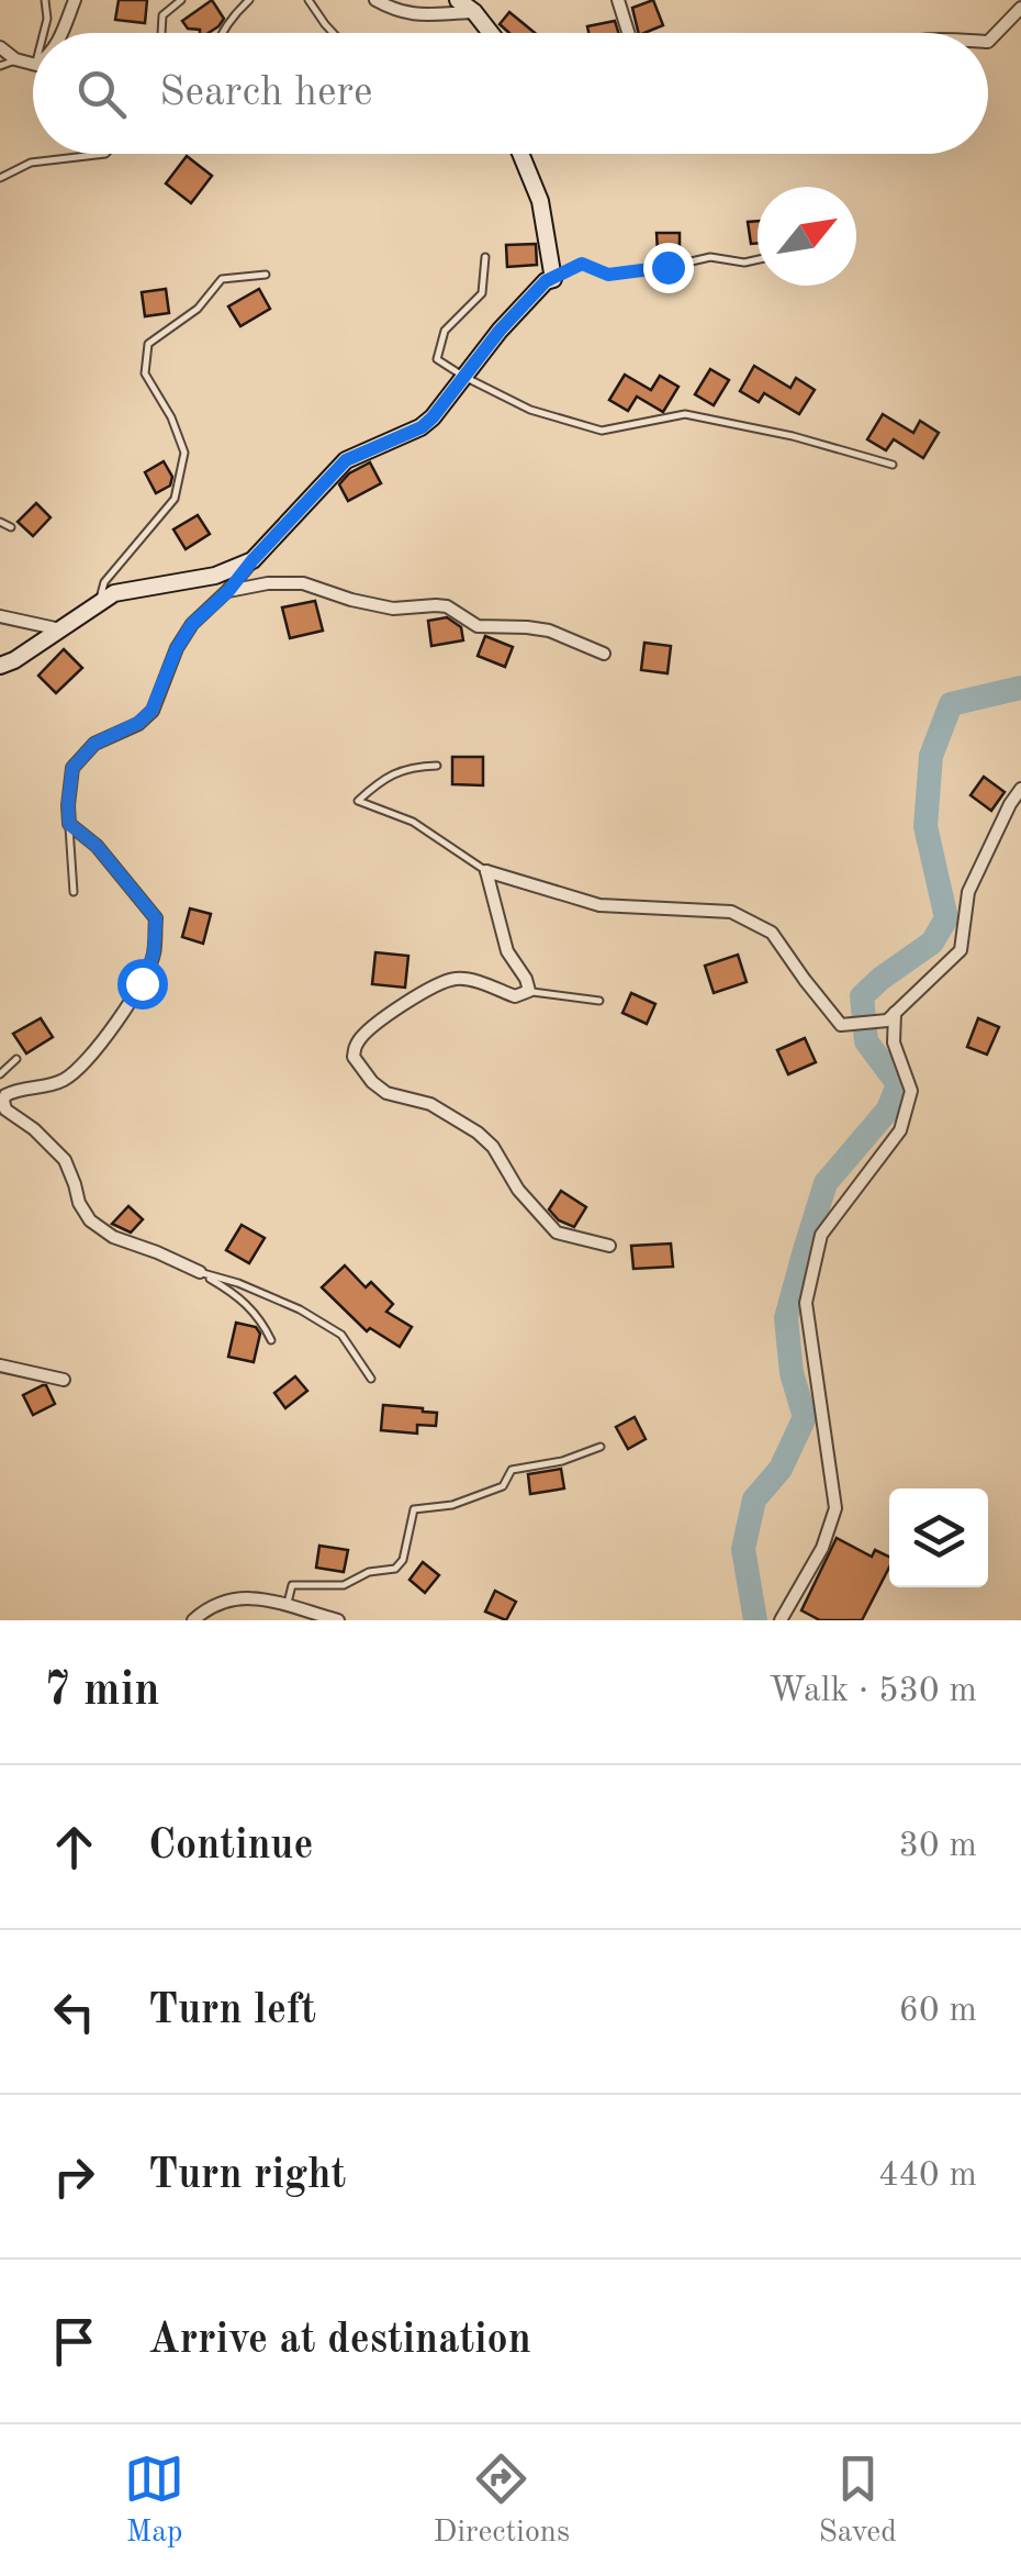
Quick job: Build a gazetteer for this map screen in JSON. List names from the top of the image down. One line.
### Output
{"north":"top right","page":{"search":"Search here","heading":["7 min","Walk · 530 m"],"list":[["Continue","30 m"],["Turn left","60 m"],["Turn right","440 m"],"Arrive at destination"],"nav":["Map","Directions","Saved"]}}
